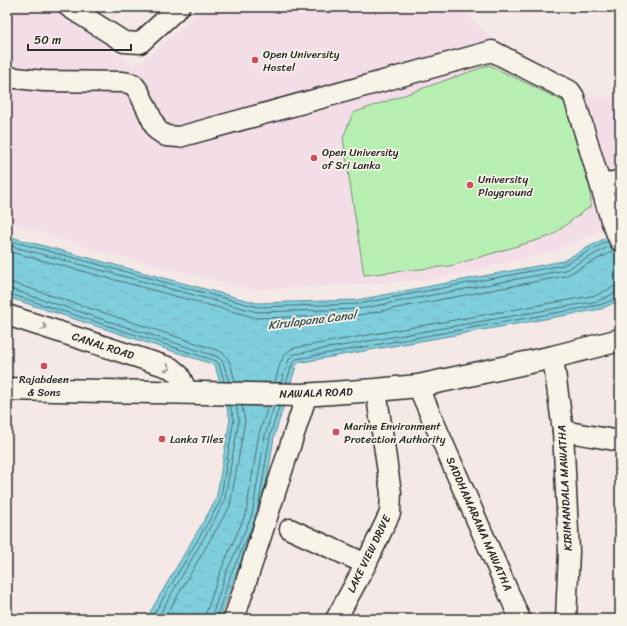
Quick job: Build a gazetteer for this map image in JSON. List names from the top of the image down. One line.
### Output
{"streets":{"main road":["NAWALA ROAD"],"street":["CANAL ROAD","KIRIMANDALA MAWATHA","SADDHAMARAMA MAWATHA","LAKE VIEW DRIVE"]},"crossings":[["CANAL ROAD","NAWALA ROAD"],["NAWALA ROAD","KIRIMANDALA MAWATHA"],["NAWALA ROAD","SADDHAMARAMA MAWATHA"],["NAWALA ROAD","LAKE VIEW DRIVE"]],"one_way":["CANAL ROAD"],"water":["Kirulapana Canal"],"places":["Open University Hostel","Open University of Sri Lanka","University Playground","Rajabdeen & Sons","Marine Environment Protection Authority","Lanka Tiles"],"scale_bar":"50 m"}
